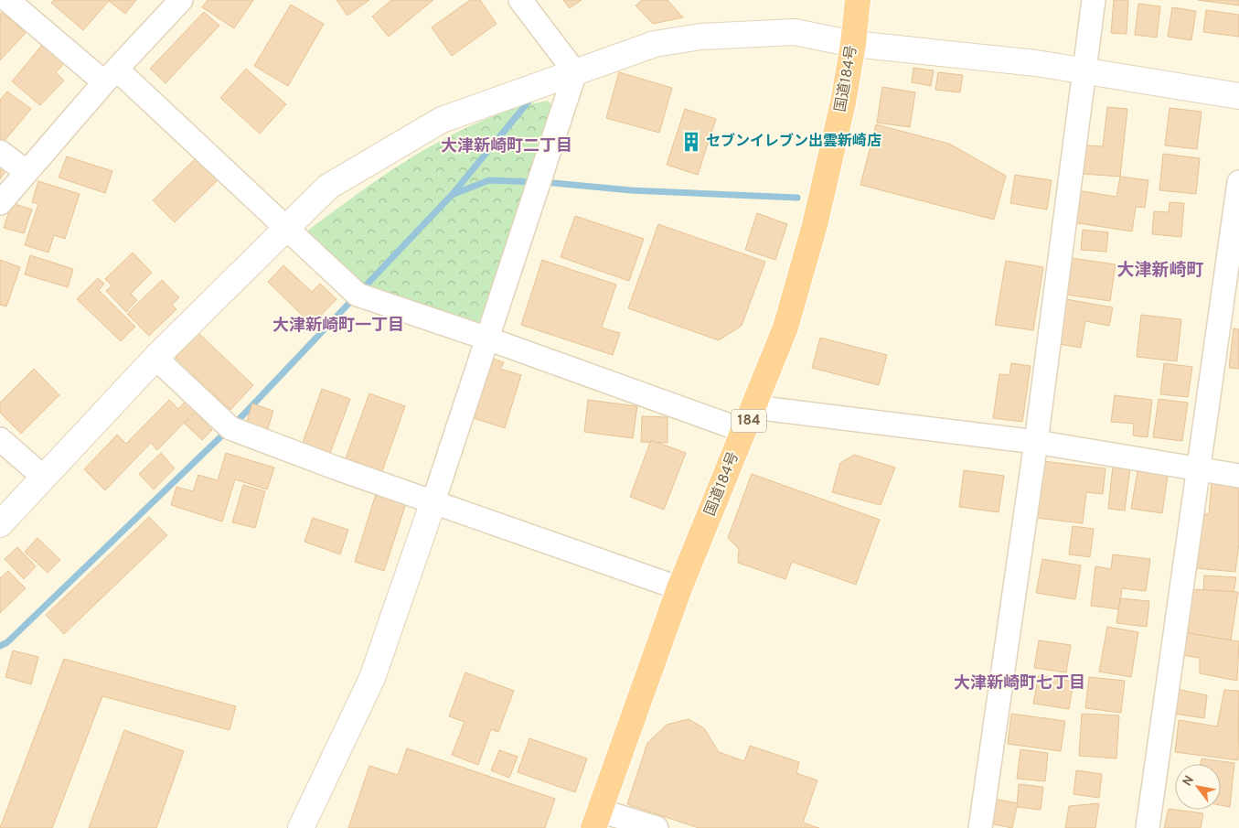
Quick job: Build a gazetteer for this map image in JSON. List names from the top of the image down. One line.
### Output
{"streets":{"highway":["国道184号","184"]},"districts":["大津新崎町二丁目","大津新崎町","大津新崎町一丁目","大津新崎町七丁目"],"places":{"building":["セブンイレブン出雲新崎店"]},"north":"top left"}
